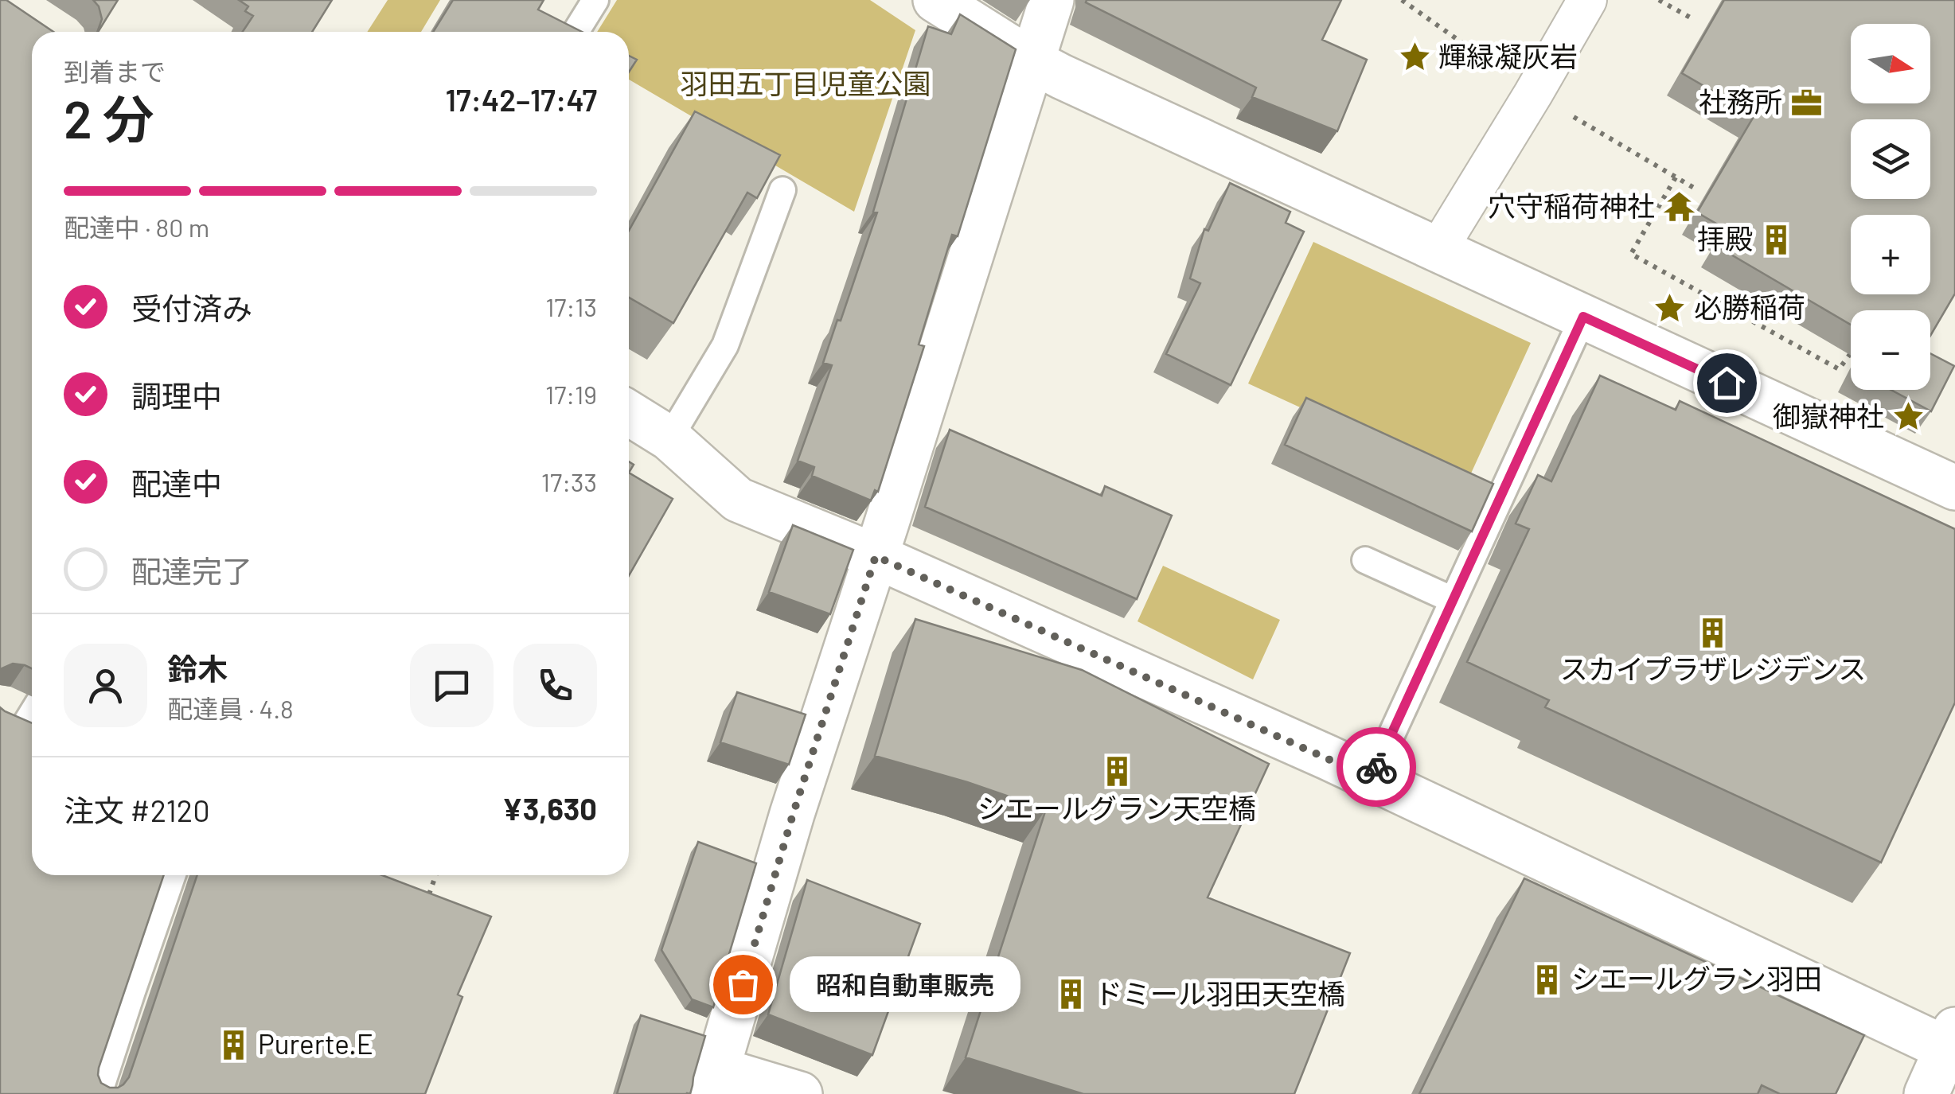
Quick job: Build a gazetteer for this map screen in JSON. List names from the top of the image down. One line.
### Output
{"parks":["羽田五丁目児童公園"],"places":{"place":["輝緑凝灰岩","必勝稲荷","御嶽神社"],"office":["社務所"],"temple":["穴守稲荷神社"],"building":["拝殿","スカイプラザレジデンス","シエールグラン天空橋","シエールグラン羽田","ドミール羽田天空橋","Purerte.E"],"other":["昭和自動車販売"]},"north":"right","page":{"map_buttons":["+","−"],"heading":["2 分","到着まで","17:42–17:47"],"panel":["鈴木","配達員 · 4.8","注文 #2120","¥3,630"],"bar":"配達中 · 80 m","list":[["受付済み","17:13"],["調理中","17:19"],["配達中","17:33"],"配達完了"],"bubble":"昭和自動車販売"}}
